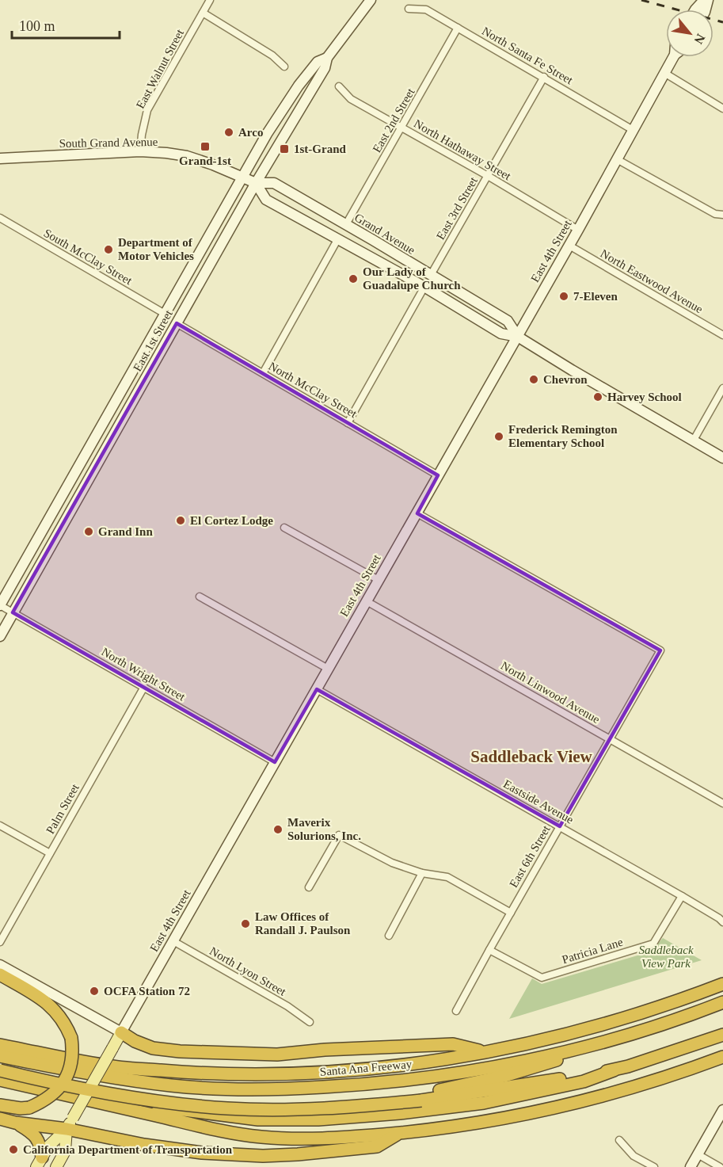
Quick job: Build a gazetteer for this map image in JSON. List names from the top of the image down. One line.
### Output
{"streets":{"highway":["Santa Ana Freeway"],"main road":["South Grand Avenue","Grand Avenue","East 4th Street","East 1st Street"],"street":["North Santa Fe Street","East Walnut Street","East 2nd Street","North Hathaway Street","East 3rd Street","South McClay Street","North Eastwood Avenue","North McClay Street","North Wright Street","North Linwood Avenue","Eastside Avenue","Palm Street","East 6th Street","Patricia Lane","North Lyon Street"]},"crossings":[["North Santa Fe Street","East 2nd Street"],["North Santa Fe Street","East 3rd Street"],["North Santa Fe Street","East 4th Street"],["East Walnut Street","South Grand Avenue"],["East 2nd Street","North Hathaway Street"],["East 2nd Street","Grand Avenue"],["South Grand Avenue","Grand Avenue"],["South Grand Avenue","East 1st Street"],["North Hathaway Street","East 3rd Street"],["North Hathaway Street","East 4th Street"],["East 3rd Street","Grand Avenue"],["Grand Avenue","East 4th Street"],["Grand Avenue","East 1st Street"],["East 4th Street","North Eastwood Avenue"],["East 4th Street","North McClay Street"],["East 4th Street","North Wright Street"],["East 4th Street","North Linwood Avenue"],["East 4th Street","Eastside Avenue"],["East 4th Street","East 6th Street"],["East 4th Street","North Lyon Street"],["South McClay Street","East 1st Street"],["East 1st Street","North McClay Street"],["East 1st Street","North Wright Street"],["North Wright Street","Palm Street"],["North Linwood Avenue","East 6th Street"],["Eastside Avenue","East 6th Street"],["Eastside Avenue","Patricia Lane"],["East 6th Street","Patricia Lane"]],"districts":["Saddleback View"],"parks":["Saddleback View Park"],"places":{"other":["Arco","Department of Motor Vehicles","Our Lady of Guadalupe Church","7-Eleven","Chevron","Harvey School","Frederick Remington Elementary School","El Cortez Lodge","Grand Inn","Maverix Solurions, Inc.","Law Offices of Randall J. Paulson","OCFA Station 72","California Department of Transportation"],"transit":["Grand-1st","1st-Grand"]},"scale_bar":"100 m","north":"bottom right"}
